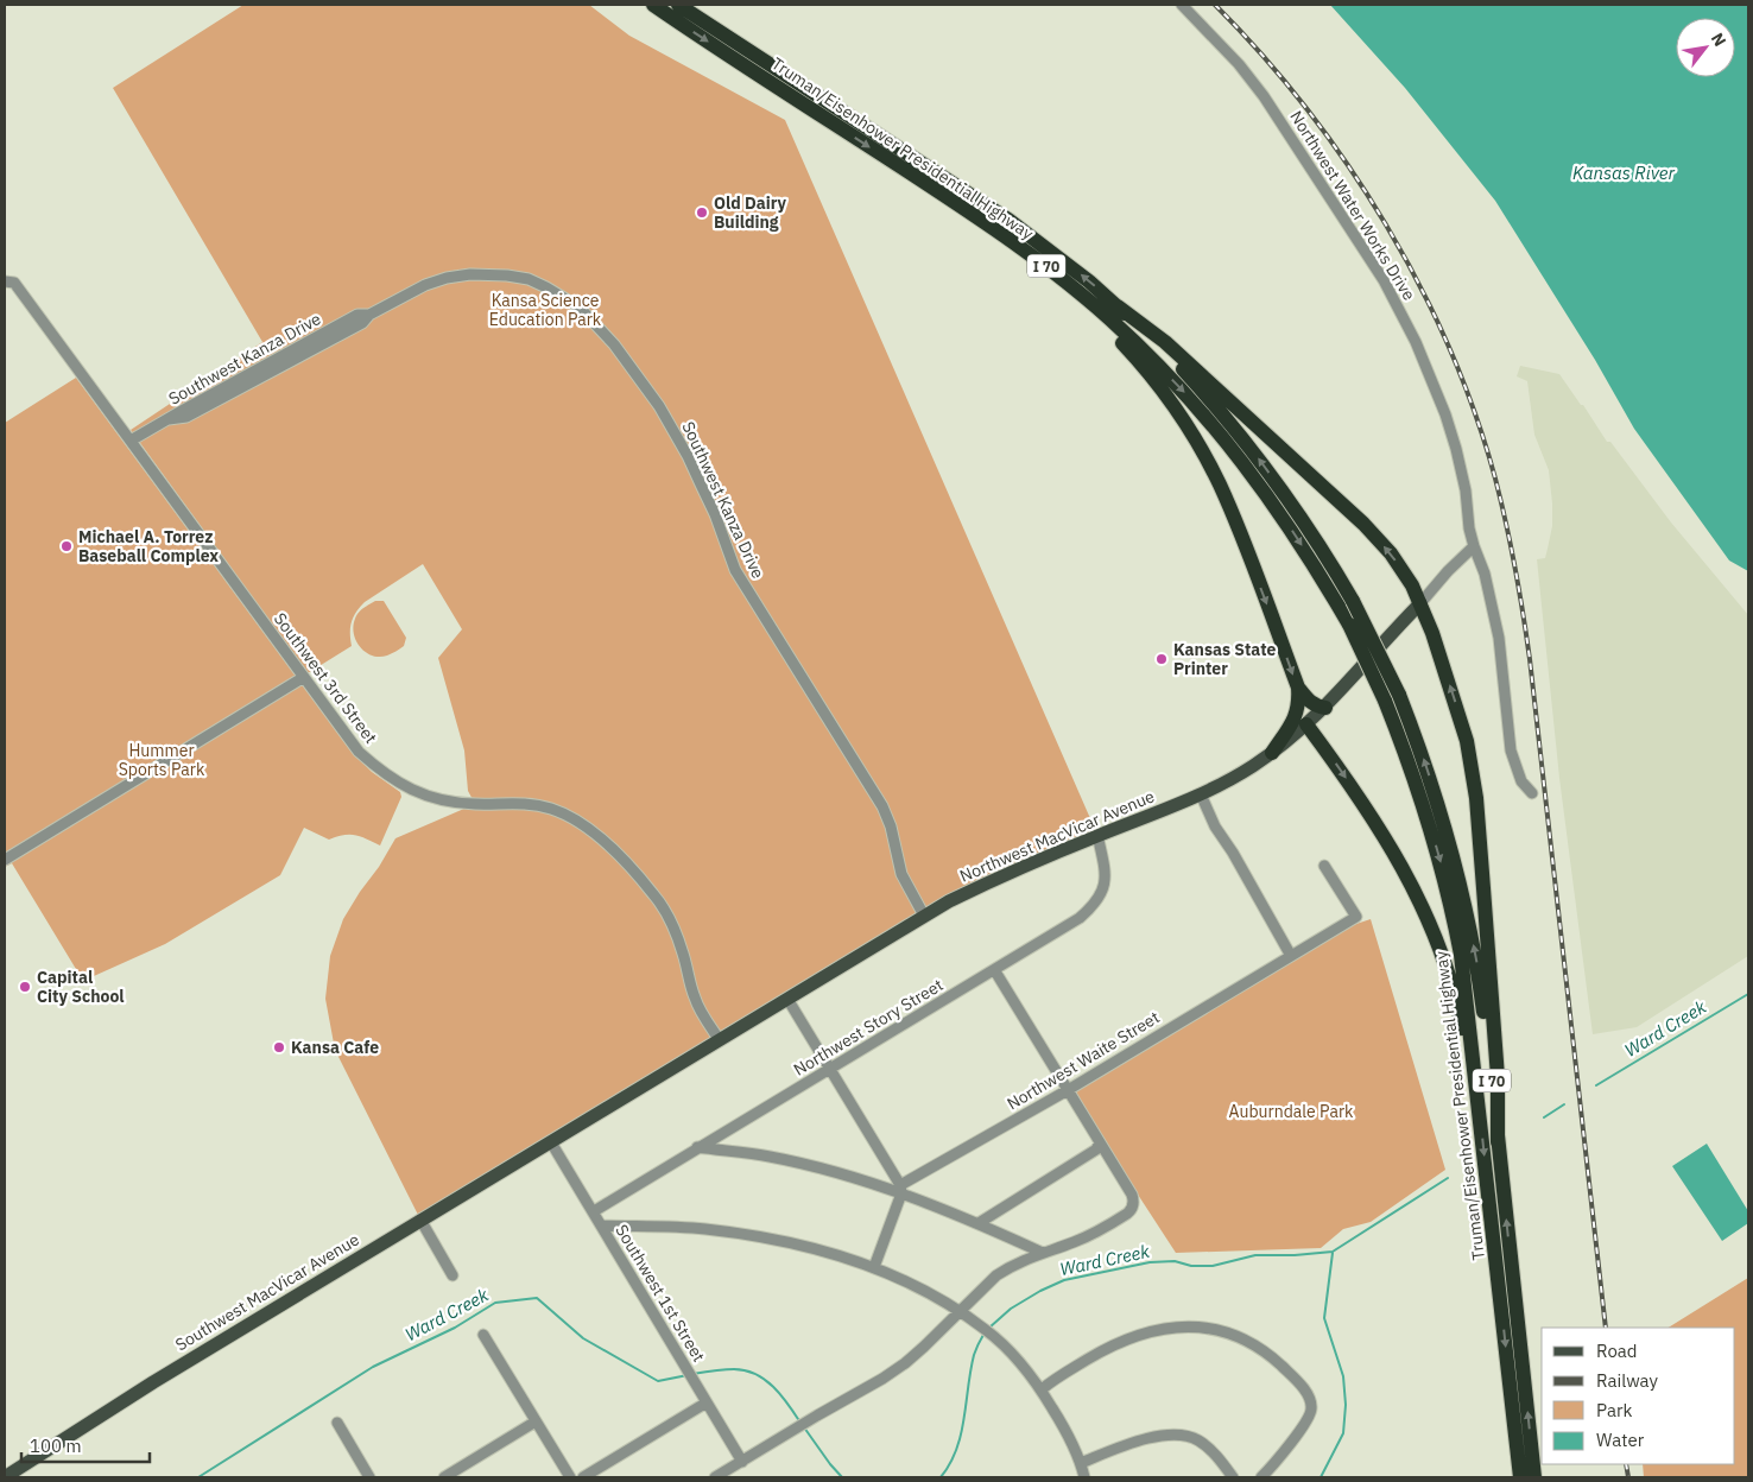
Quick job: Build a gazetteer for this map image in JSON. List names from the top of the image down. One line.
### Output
{"streets":{"highway":["Truman/Eisenhower Presidential Highway","I 70"],"main road":["Northwest MacVicar Avenue","Southwest MacVicar Avenue"],"street":["Northwest Water Works Drive","Southwest Kanza Drive","Southwest 3rd Street","Northwest Story Street","Northwest Waite Street","Southwest 1st Street"]},"crossings":[["Northwest Water Works Drive","Northwest MacVicar Avenue"],["Southwest Kanza Drive","Southwest 3rd Street"],["Southwest Kanza Drive","Northwest MacVicar Avenue"],["Southwest 3rd Street","Northwest MacVicar Avenue"],["Northwest MacVicar Avenue","Northwest Story Street"],["Northwest MacVicar Avenue","Southwest MacVicar Avenue"],["Northwest MacVicar Avenue","Southwest 1st Street"],["Northwest Story Street","Southwest 1st Street"],["Southwest MacVicar Avenue","Southwest 1st Street"]],"water":["Kansas River","Ward Creek"],"parks":["Kansa Science Education Park","Hummer Sports Park","Auburndale Park"],"places":["Old Dairy Building","Michael A. Torrez Baseball Complex","Kansas State Printer","Capital City School","Kansa Cafe"],"legend":["Road","Railway","Park","Water"],"scale_bar":"100 m","north":"top right"}
